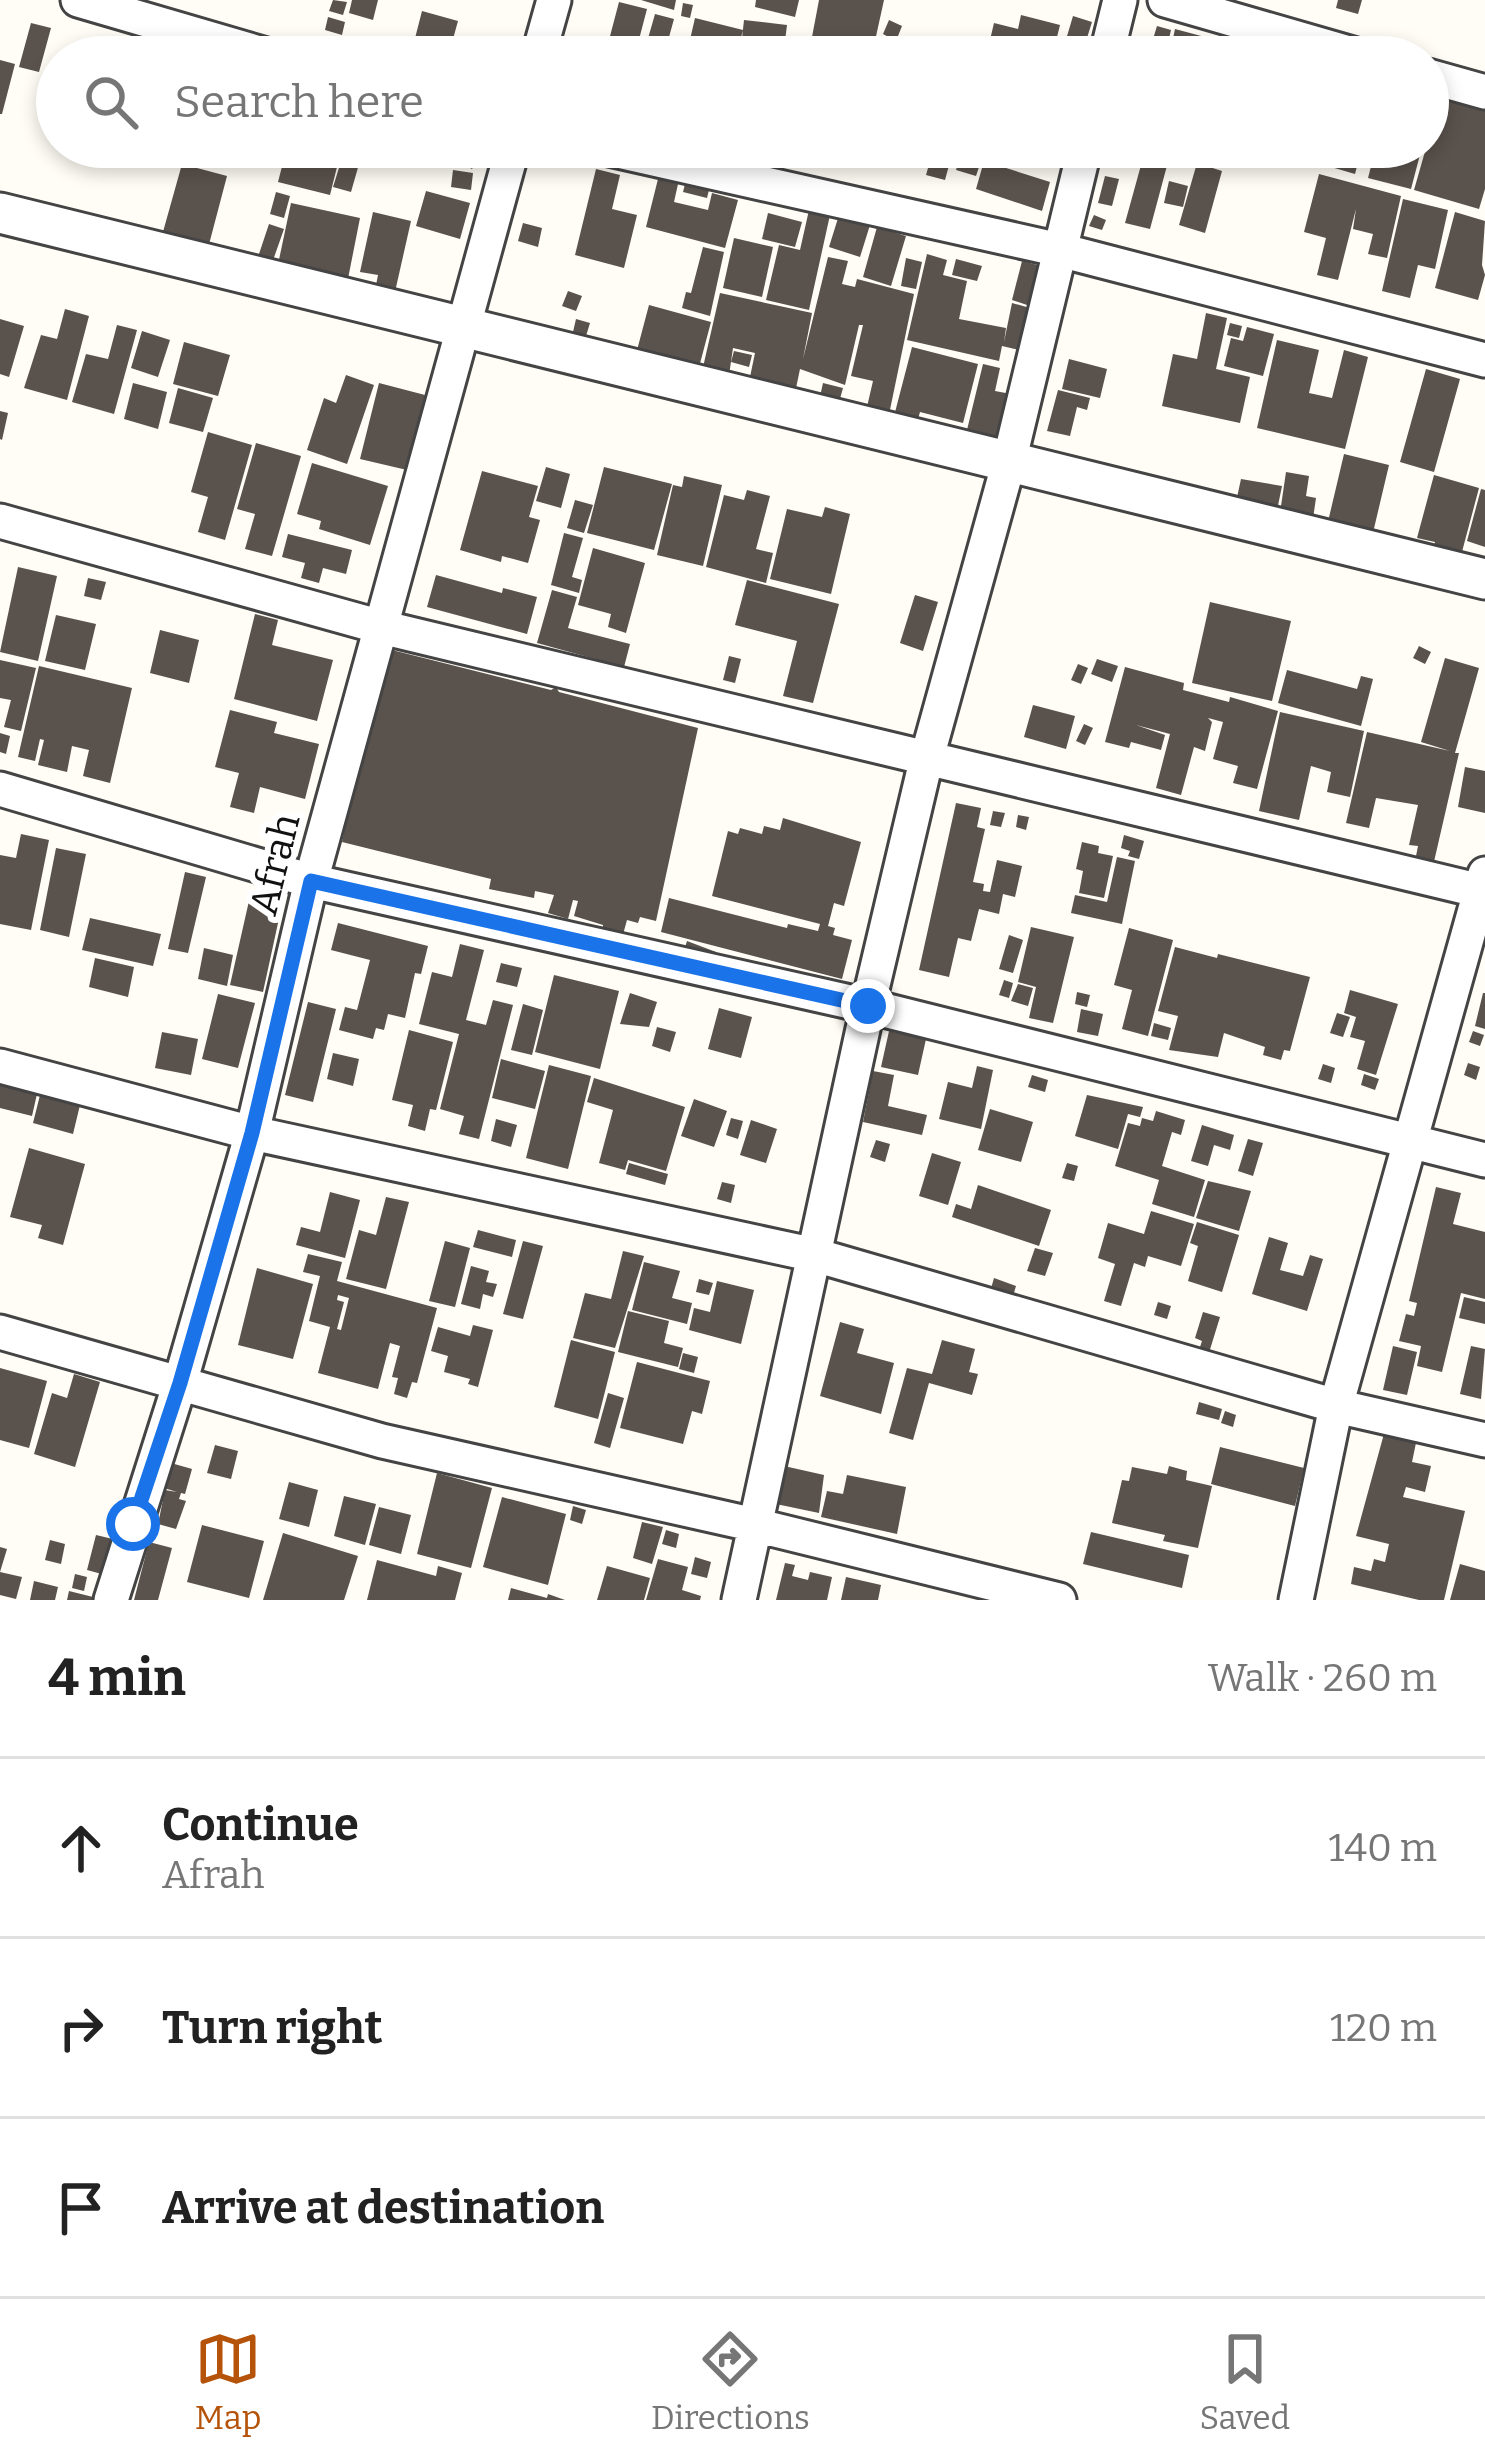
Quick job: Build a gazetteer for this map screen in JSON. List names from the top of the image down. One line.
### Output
{"streets":{"street":["Afrah"]},"page":{"search":"Search here","heading":["4 min","Walk · 260 m"],"list":[["Continue","Afrah","140 m"],["Turn right","120 m"],"Arrive at destination"],"nav":["Map","Directions","Saved"]}}
